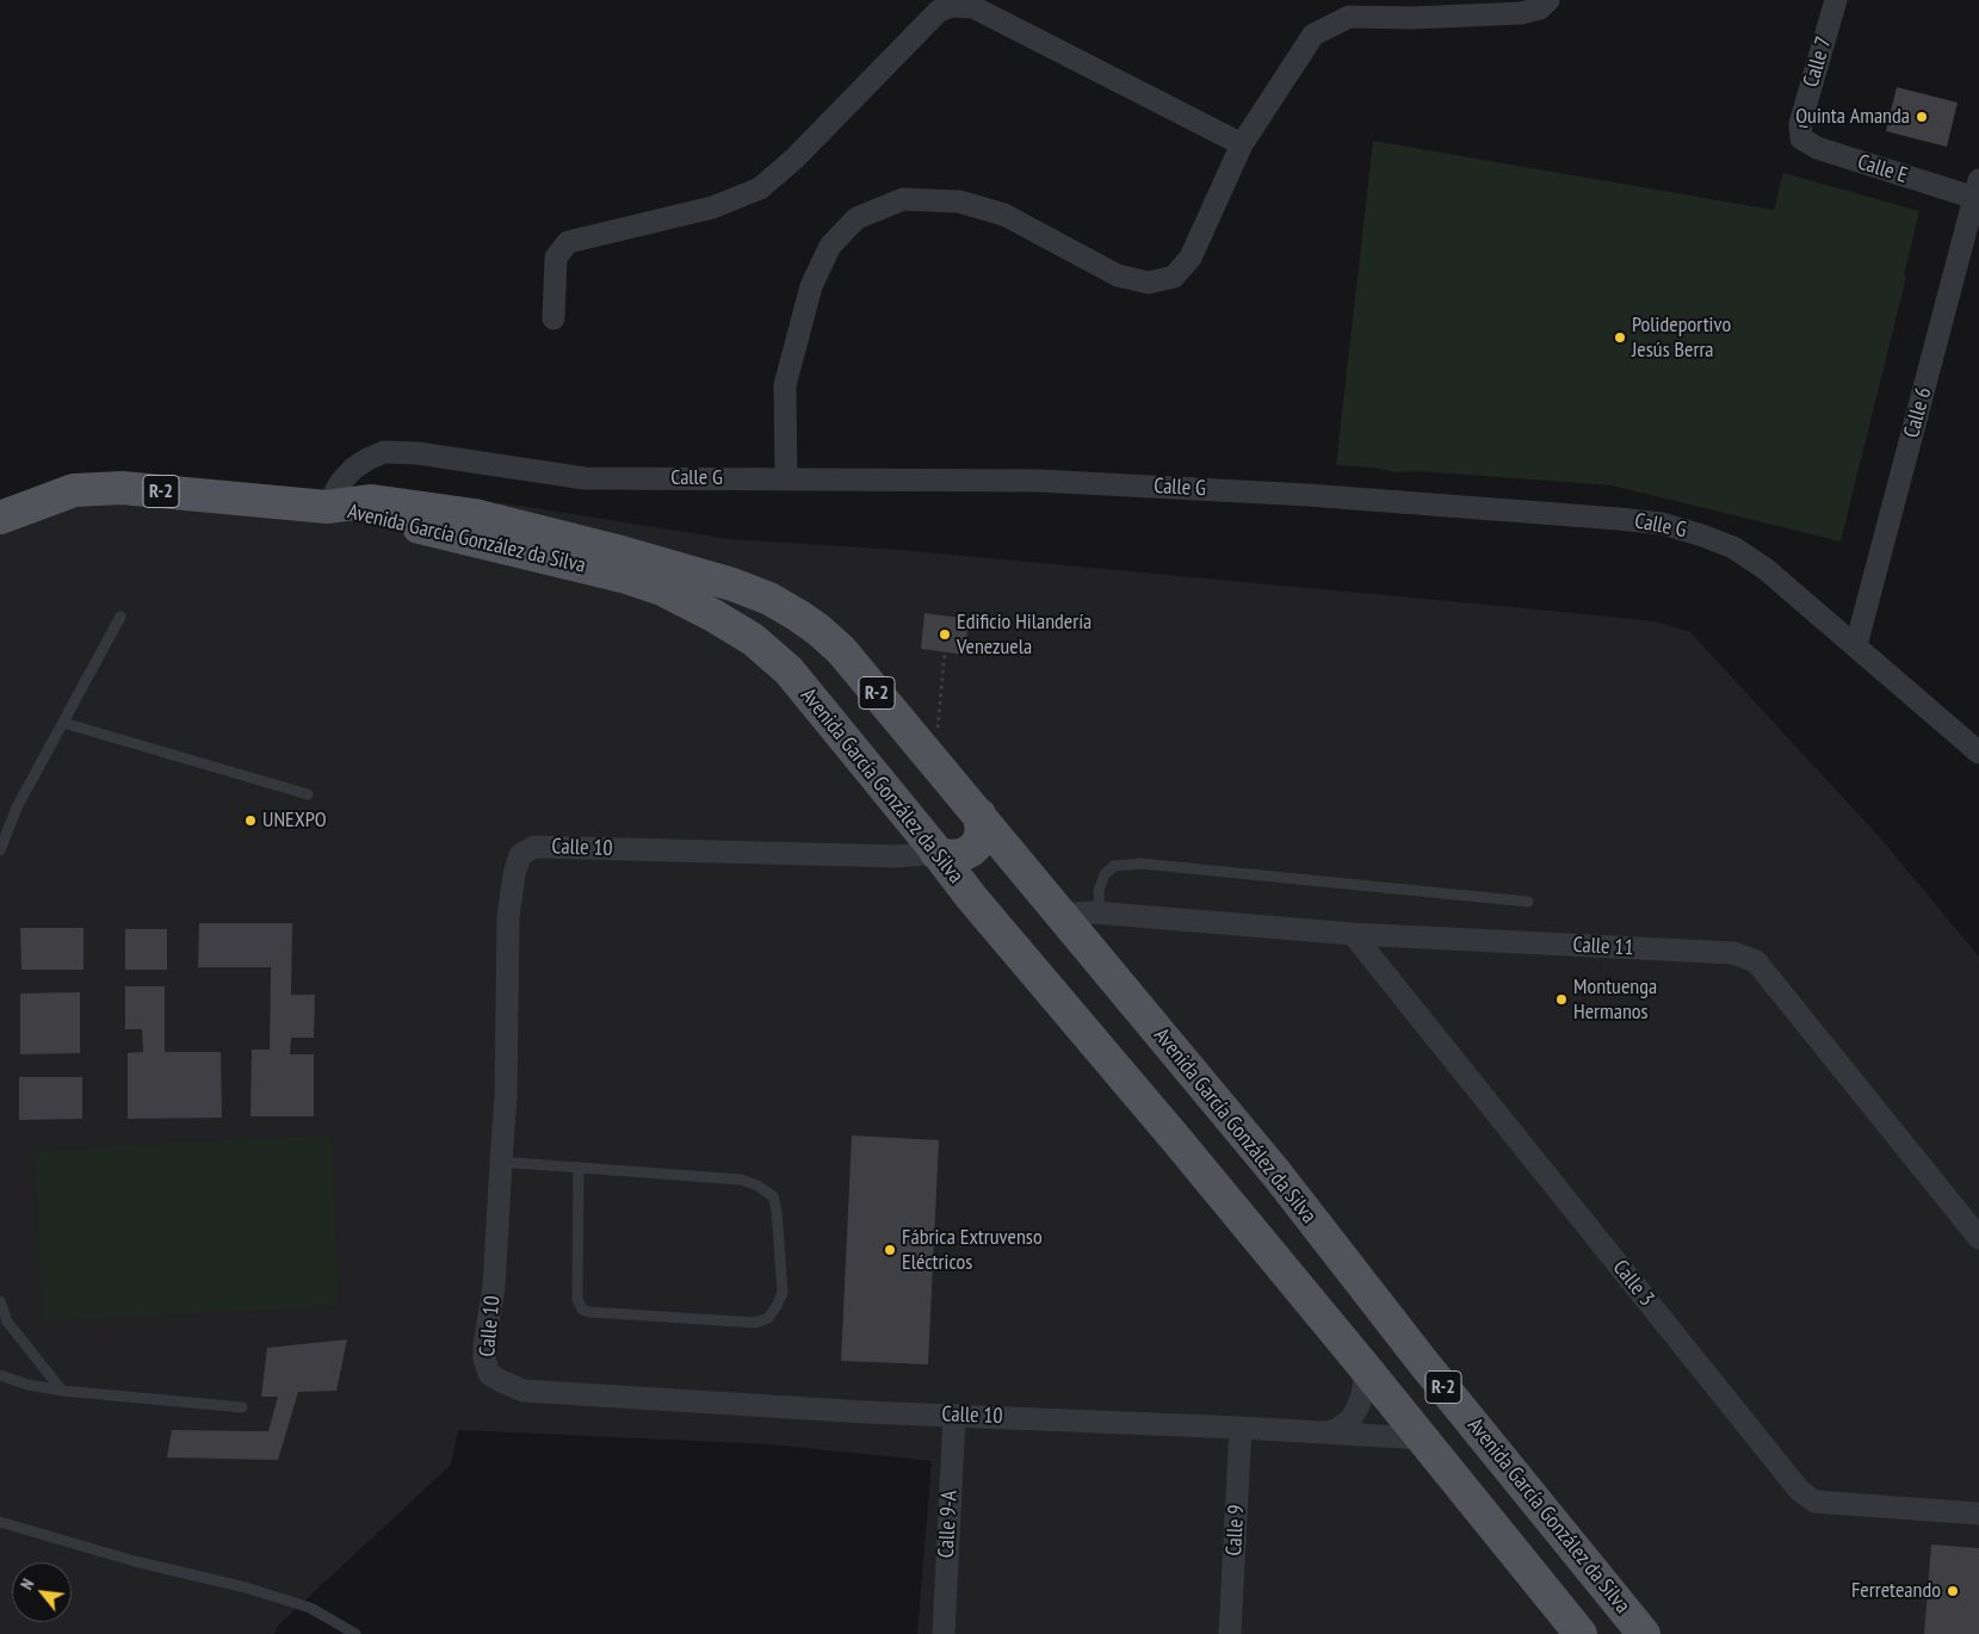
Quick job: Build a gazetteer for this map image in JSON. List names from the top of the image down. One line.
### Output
{"streets":{"main road":["R-2","Avenida García González da Silva"],"street":["Calle 7","Calle E","Calle 6","Calle G","Calle 10","Calle 11","Calle 3","Calle 9-A","Calle 9"]},"crossings":[["Calle 7","Calle E"],["Calle E","Calle 6"],["Calle 6","Calle G"],["Calle G","R-2"],["Calle G","Avenida García González da Silva"],["R-2","Avenida García González da Silva"],["Avenida García González da Silva","Calle 10"],["Avenida García González da Silva","Calle 11"],["Calle 10","Calle 9-A"],["Calle 10","Calle 9"],["Calle 11","Calle 3"]],"places":["Quinta Amanda","Polideportivo Jesús Berra","Edificio Hilandería Venezuela","UNEXPO","Montuenga Hermanos","Fábrica Extruvenso Eléctricos","Ferreteando"],"north":"top left"}
